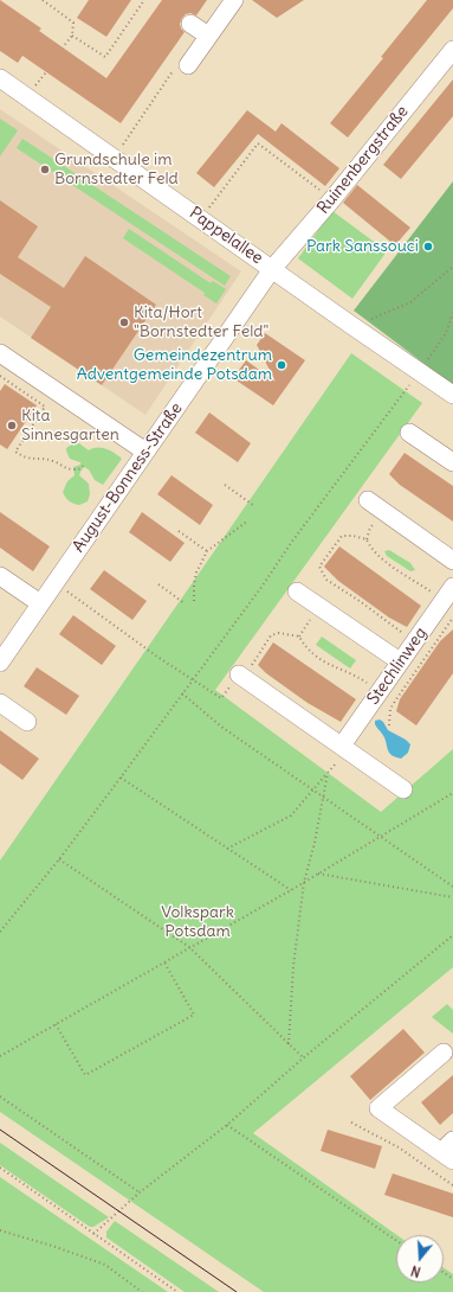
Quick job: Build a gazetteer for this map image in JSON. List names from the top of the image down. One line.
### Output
{"streets":{"street":["Ruinenbergstraße","Pappelallee","August-Bonness-Straße","Stechlinweg"]},"crossings":[["Ruinenbergstraße","Pappelallee"],["Ruinenbergstraße","August-Bonness-Straße"],["Pappelallee","August-Bonness-Straße"]],"parks":["Volkspark Potsdam"],"places":["Grundschule im Bornstedter Feld","Park Sanssouci","Kita/Hort \"Bornstedter Feld\"","Gemeindezentrum Adventgemeinde Potsdam","Kita Sinnesgarten"],"north":"bottom"}
